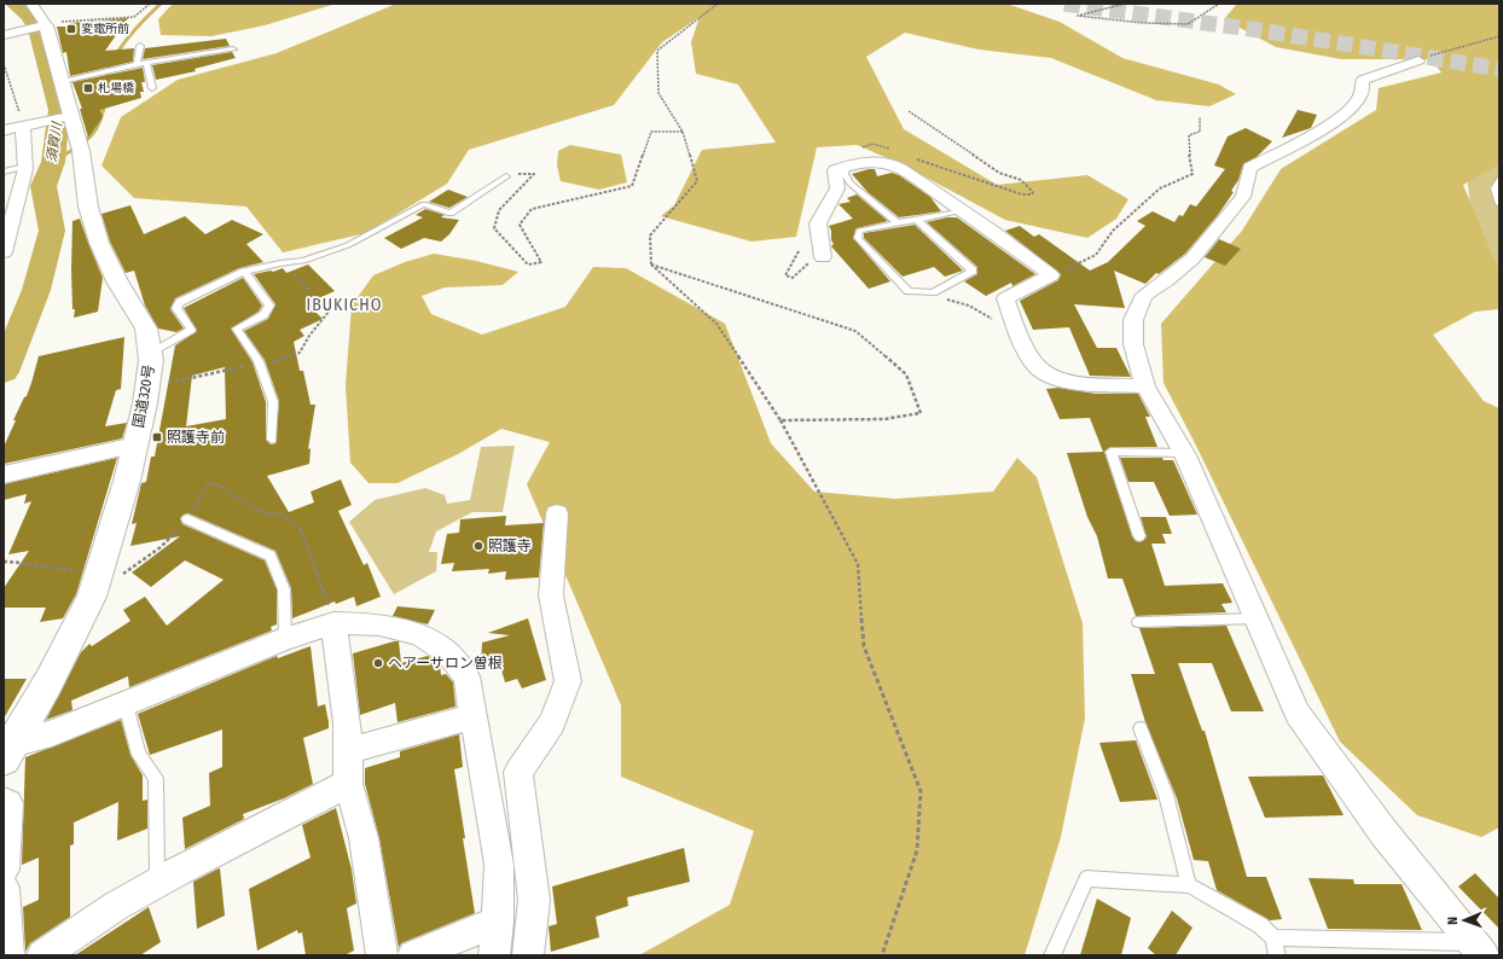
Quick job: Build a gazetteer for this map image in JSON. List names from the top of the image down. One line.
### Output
{"streets":{"street":["国道320号"]},"districts":["IBUKICHO"],"water":["須賀川"],"places":{"transit":["変電所前","札場橋","照護寺前"],"other":["照護寺","ヘアーサロン曽根"]},"north":"left"}
